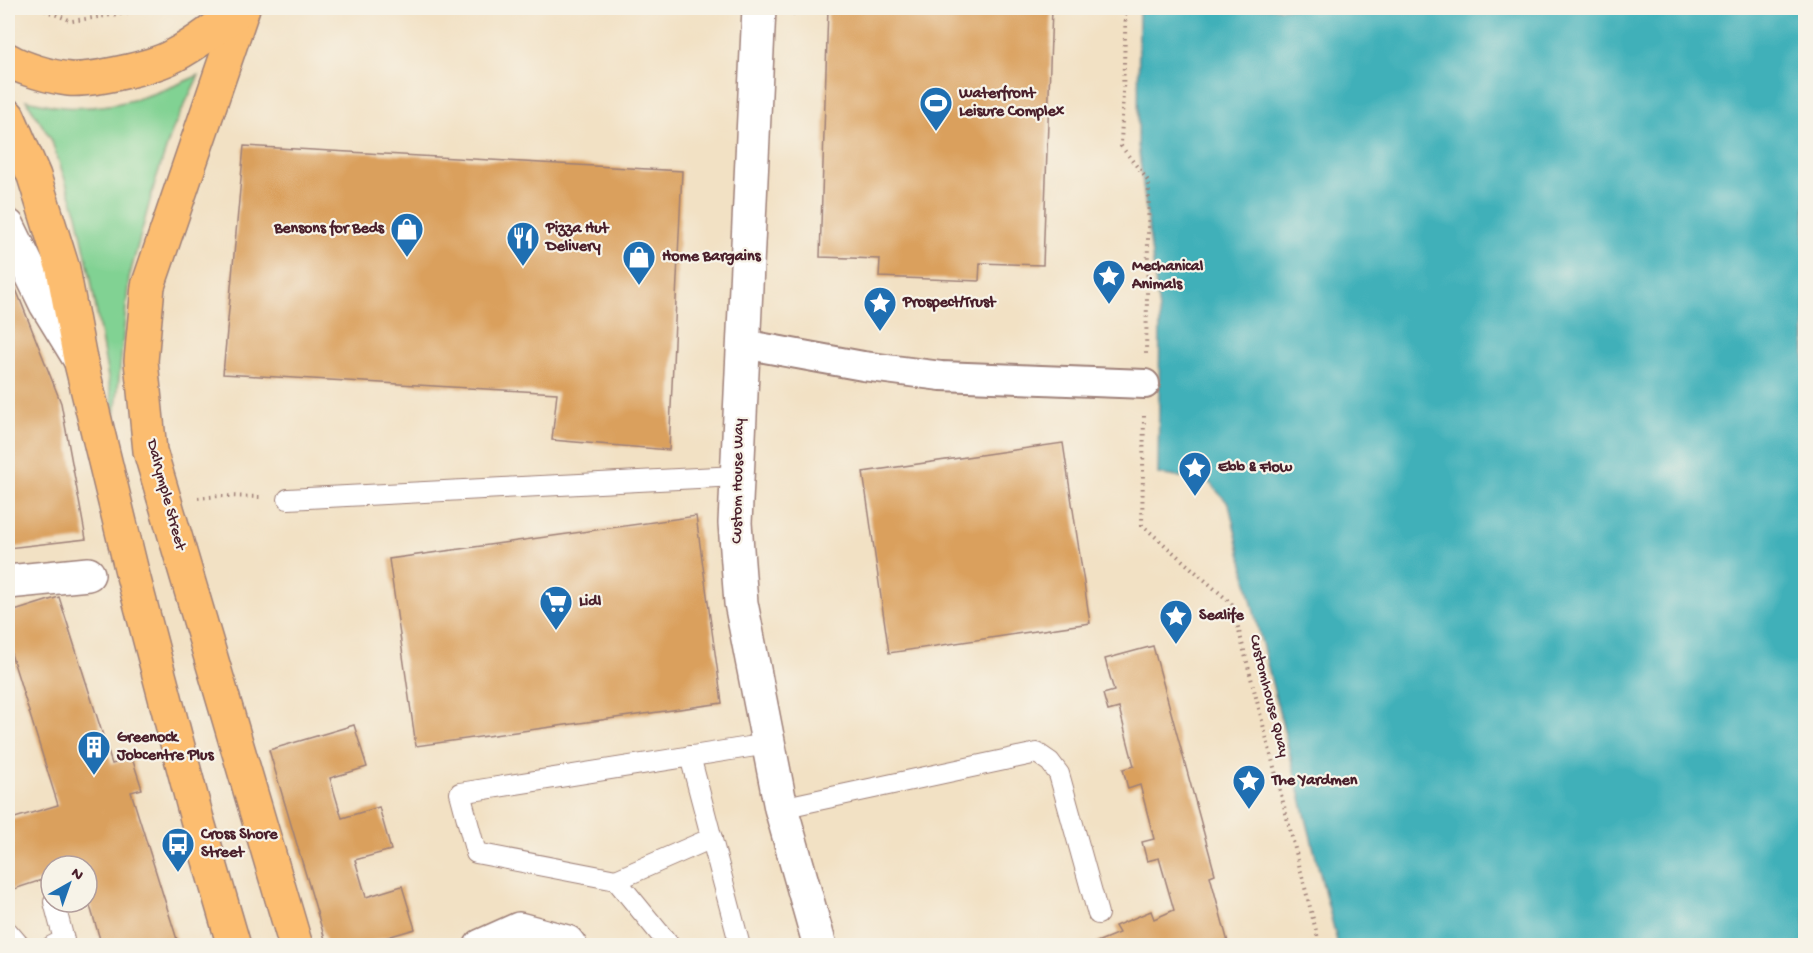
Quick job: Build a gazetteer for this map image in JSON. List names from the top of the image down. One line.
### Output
{"streets":{"highway":["Dalrymple Street"],"street":["Custom House Way"],"path":["Customhouse Quay"]},"places":{"sports":["Waterfront Leisure Complex"],"shop":["Bensons for Beds","Home Bargains"],"restaurant":["Pizza Hut Delivery"],"place":["Mechanical Animals","Prospect/Trust","Ebb & Flow","Sealife","The Yardmen"],"supermarket":["Lidl"],"building":["Greenock Jobcentre Plus"],"bus stop":["Cross Shore Street"]},"north":"top right"}
